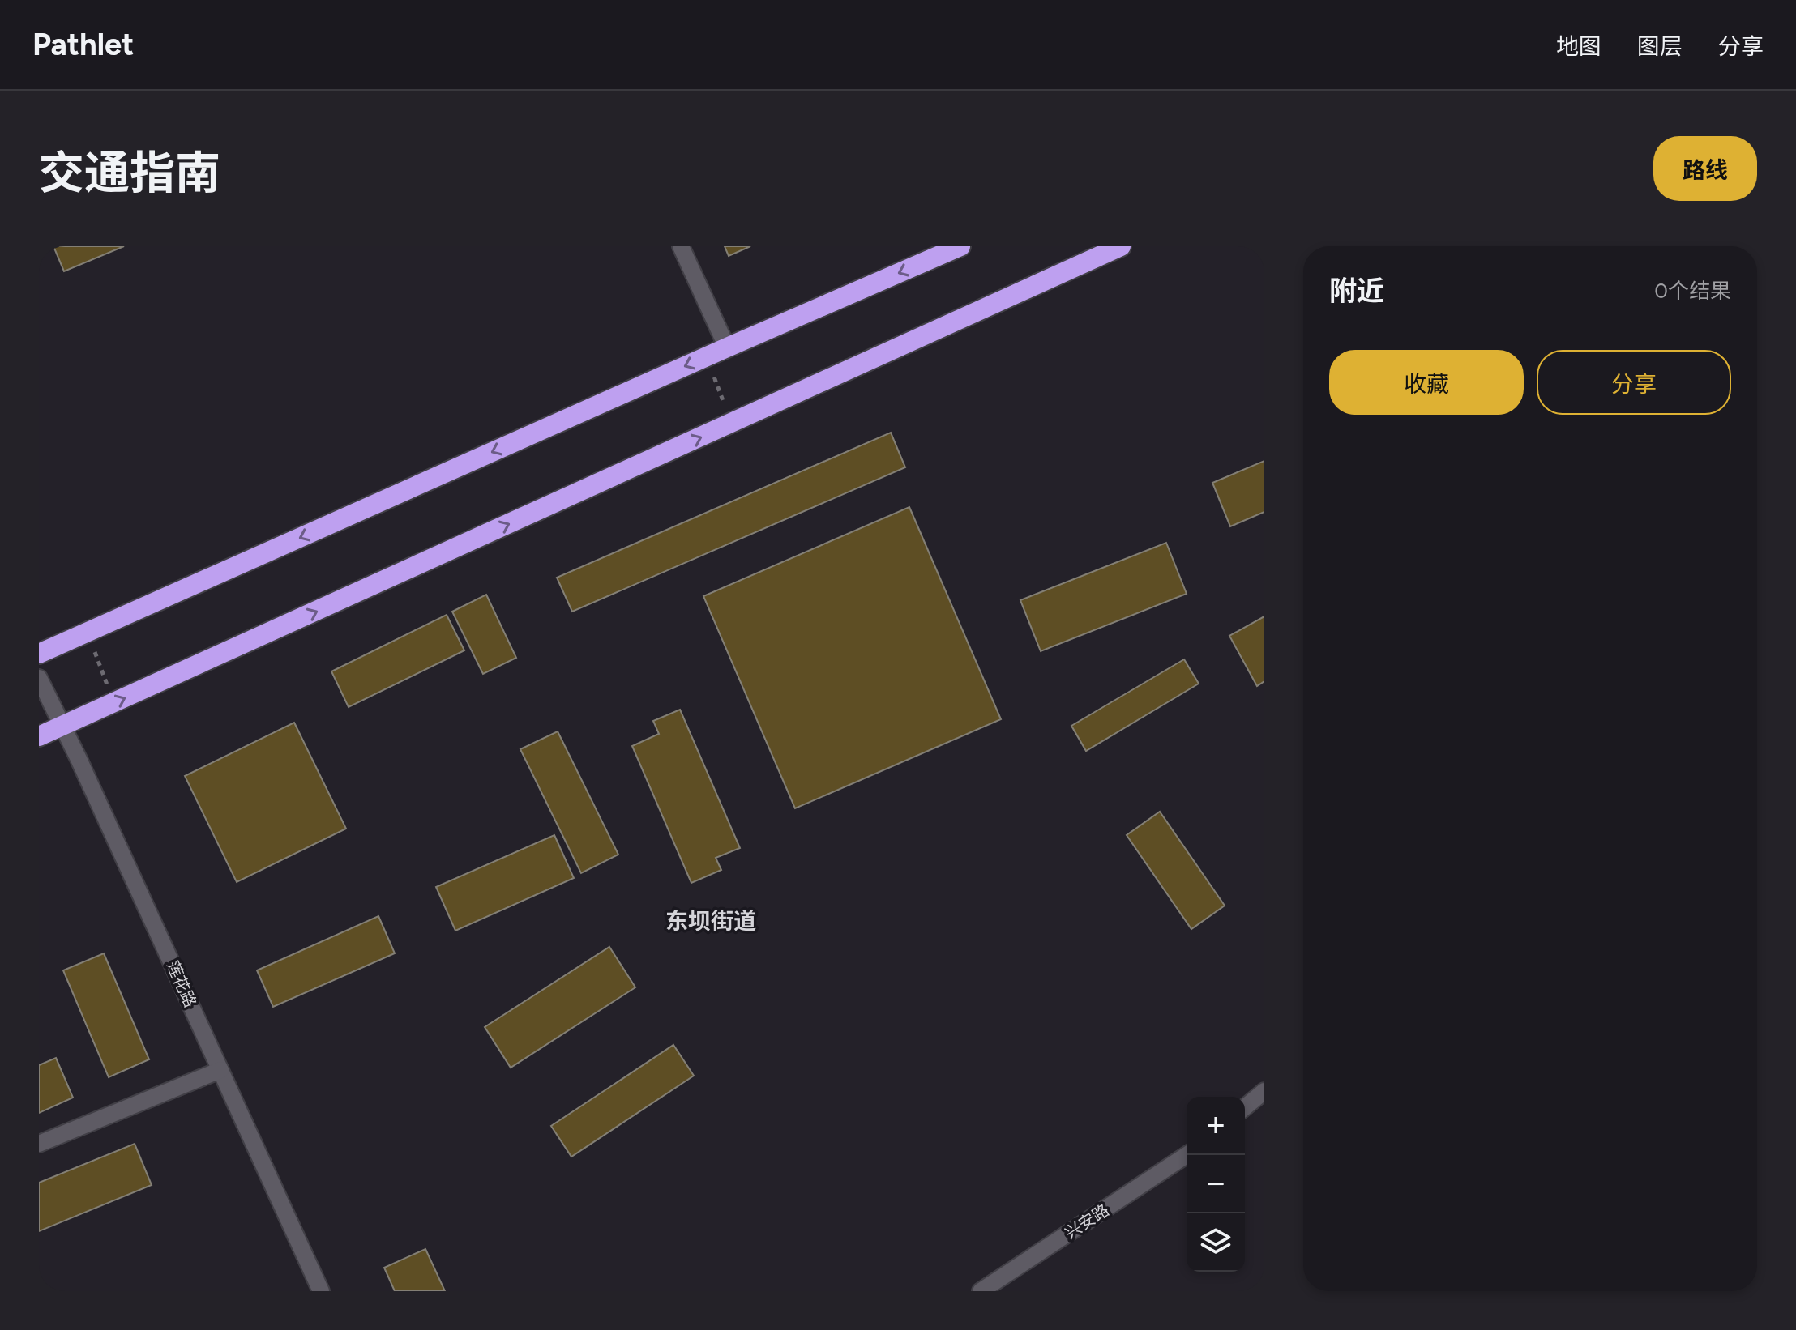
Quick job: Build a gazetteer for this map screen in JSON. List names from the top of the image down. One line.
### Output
{"streets":{"street":["莲花路","兴安路"]},"districts":["东坝街道"],"page":{"header":"Pathlet","nav":["地图","图层","分享"],"title":"交通指南","buttons":["路线",["收藏","分享"]],"heading":["附近","0个结果"],"map_buttons":["+","−"]}}
